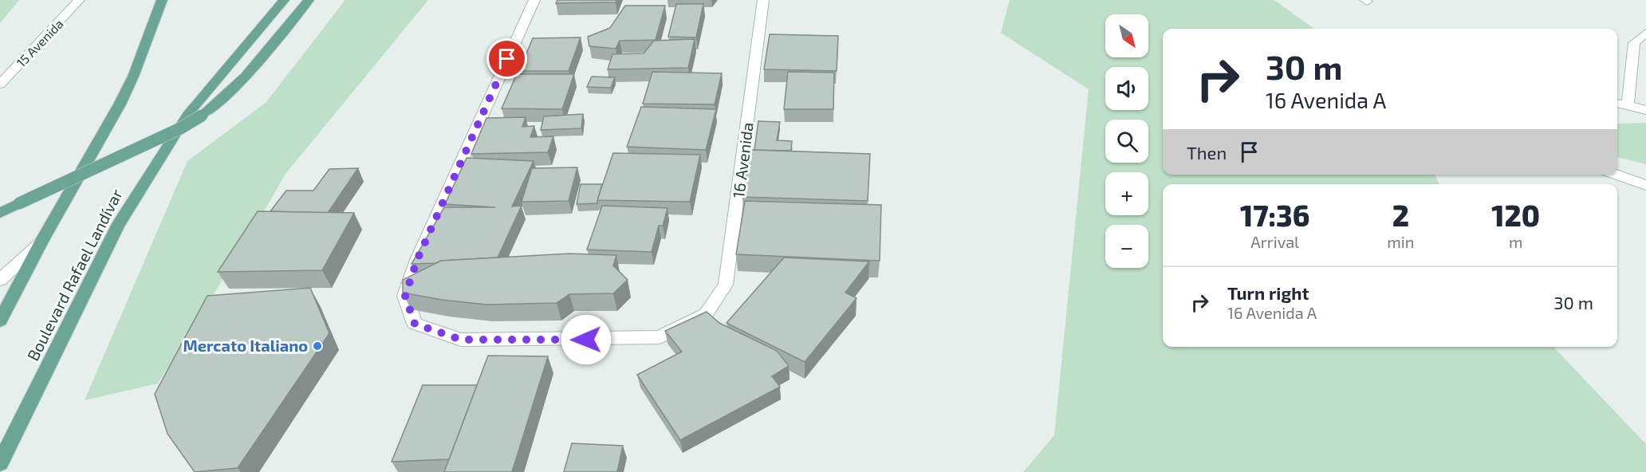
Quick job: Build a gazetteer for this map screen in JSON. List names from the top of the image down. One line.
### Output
{"streets":{"main road":["Boulevard Rafael Landívar"],"street":["15 Avenida","16 Avenida"]},"places":["Mercato Italiano"],"north":"bottom right","page":{"map_buttons":["+","−"],"turn":["30 m","16 Avenida A"],"then":"Then","eta":["17:36","Arrival","2","min","120","m"],"list":[{"name":"Turn right","note":"16 Avenida A","value":"30 m"}]}}
